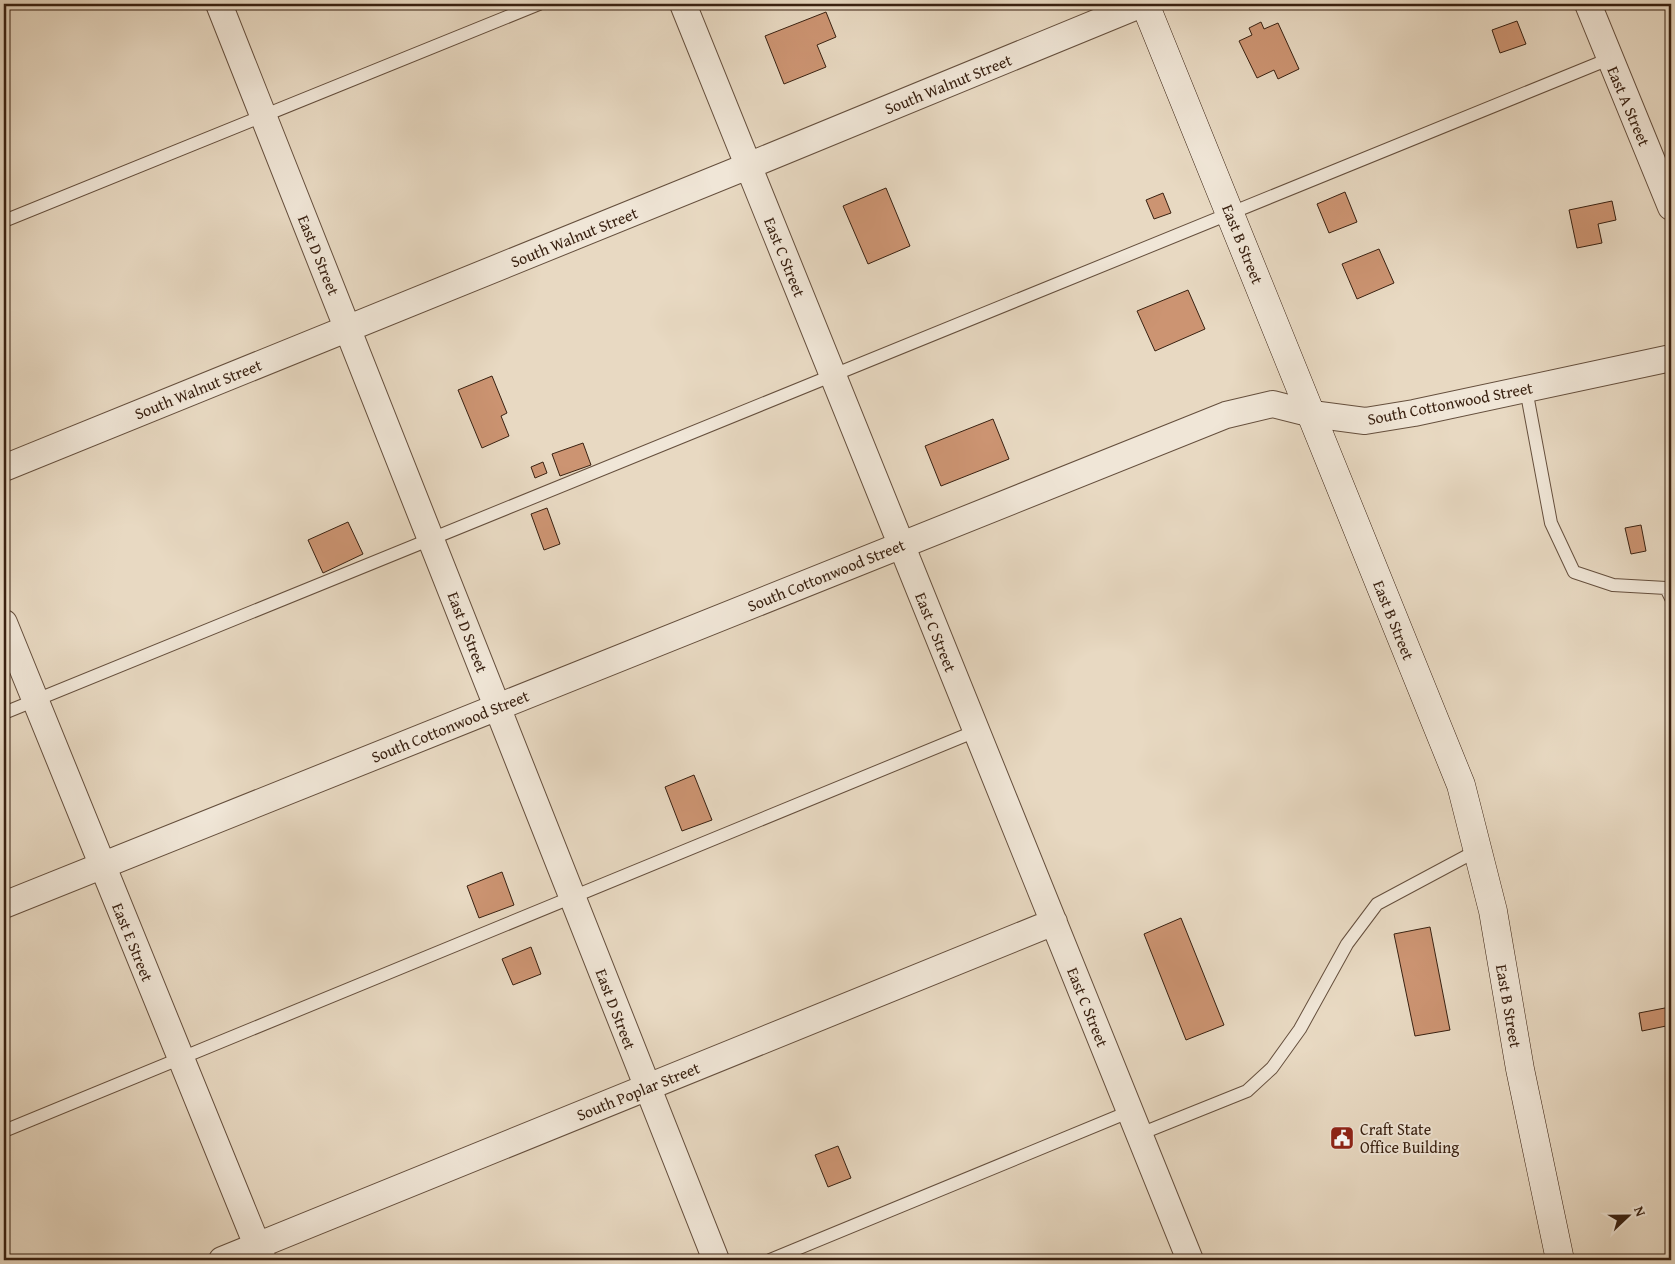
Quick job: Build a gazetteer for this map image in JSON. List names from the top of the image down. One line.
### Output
{"streets":{"street":["South Walnut Street","East A Street","East B Street","East D Street","East C Street","South Cottonwood Street","East E Street","South Poplar Street"]},"crossings":[["South Walnut Street","East B Street"],["South Walnut Street","East D Street"],["South Walnut Street","East C Street"],["East B Street","South Cottonwood Street"],["East D Street","South Cottonwood Street"],["East D Street","South Poplar Street"],["East C Street","South Cottonwood Street"],["East C Street","South Poplar Street"],["South Cottonwood Street","East E Street"],["East E Street","South Poplar Street"]],"places":{"public building":["Craft State Office Building"]},"north":"right"}
